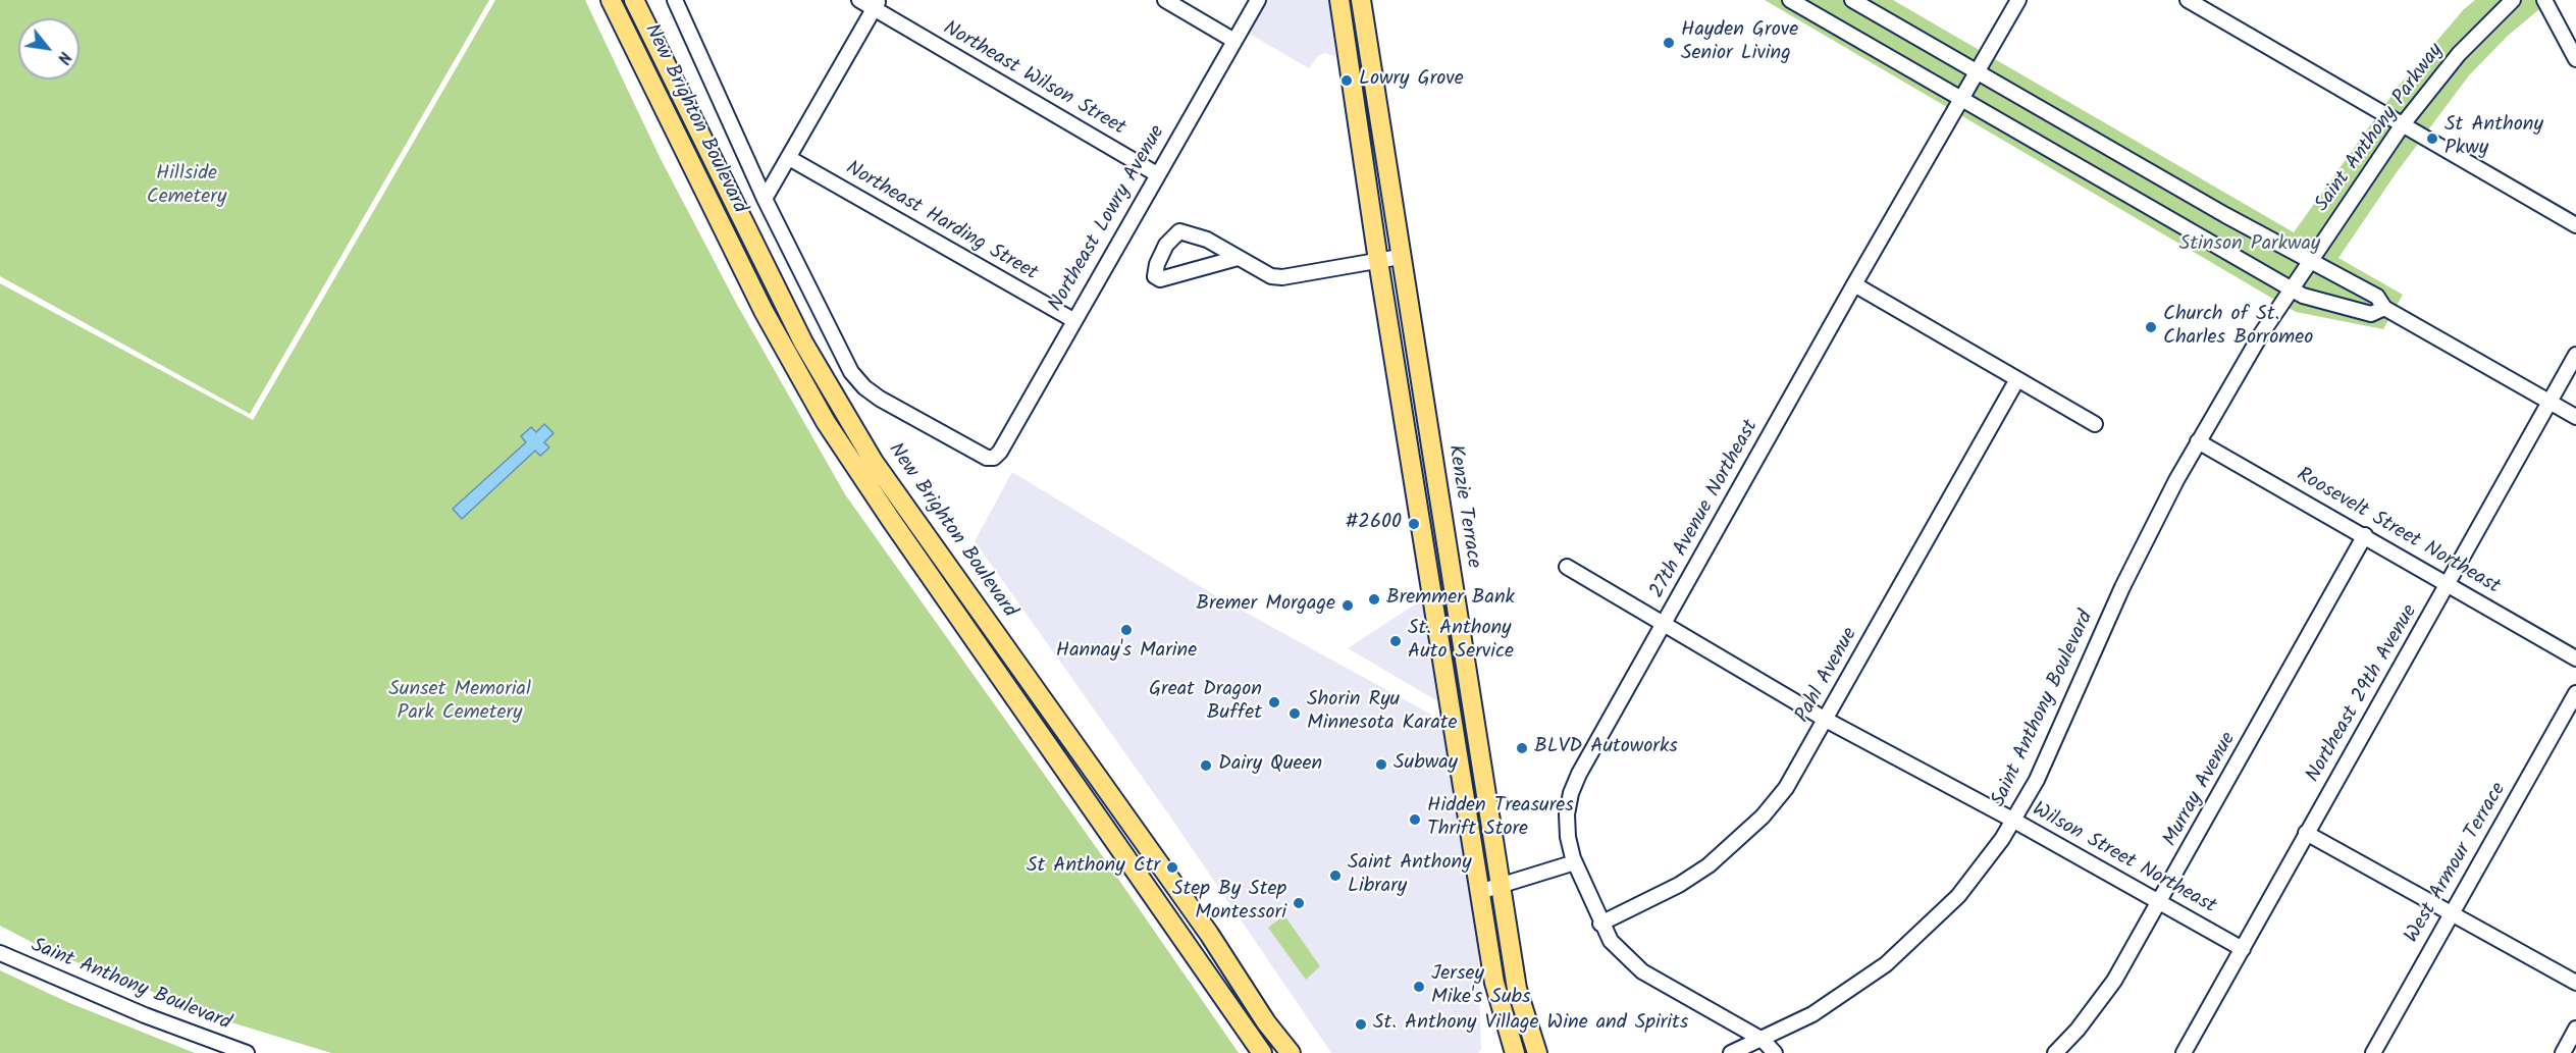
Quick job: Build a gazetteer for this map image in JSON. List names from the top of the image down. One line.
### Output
{"streets":{"main road":["New Brighton Boulevard","Kenzie Terrace"],"street":["Northeast Wilson Street","Saint Anthony Parkway","Northeast Lowry Avenue","Northeast Harding Street","27th Avenue Northeast","Roosevelt Street Northeast","Pahl Avenue","Northeast 29th Avenue","Saint Anthony Boulevard","Murray Avenue","Wilson Street Northeast","West Armour Terrace"]},"crossings":[["Northeast Wilson Street","Northeast Lowry Avenue"],["New Brighton Boulevard","Northeast Lowry Avenue"],["Saint Anthony Parkway","Saint Anthony Boulevard"],["Northeast Lowry Avenue","Northeast Harding Street"],["27th Avenue Northeast","Pahl Avenue"],["27th Avenue Northeast","Saint Anthony Boulevard"],["27th Avenue Northeast","Wilson Street Northeast"],["Roosevelt Street Northeast","Northeast 29th Avenue"],["Roosevelt Street Northeast","Saint Anthony Boulevard"],["Roosevelt Street Northeast","Murray Avenue"],["Pahl Avenue","Wilson Street Northeast"],["Northeast 29th Avenue","Wilson Street Northeast"],["Saint Anthony Boulevard","Wilson Street Northeast"],["Murray Avenue","Wilson Street Northeast"]],"parks":["Hillside Cemetery","Stinson Parkway","Sunset Memorial Park Cemetery"],"places":["Hayden Grove Senior Living","Lowry Grove","St Anthony Pkwy","Church of St. Charles Borromeo","#2600","Bremmer Bank","Bremer Morgage","Hannay's Marine","St. Anthony Auto Service","Great Dragon Buffet","Shorin Ryu Minnesota Karate","BLVD Autoworks","Subway","Dairy Queen","Hidden Treasures Thrift Store","St Anthony Ctr","Saint Anthony Library","Step By Step Montessori","Jersey Mike's Subs","St. Anthony Village Wine and Spirits"],"north":"bottom right"}
